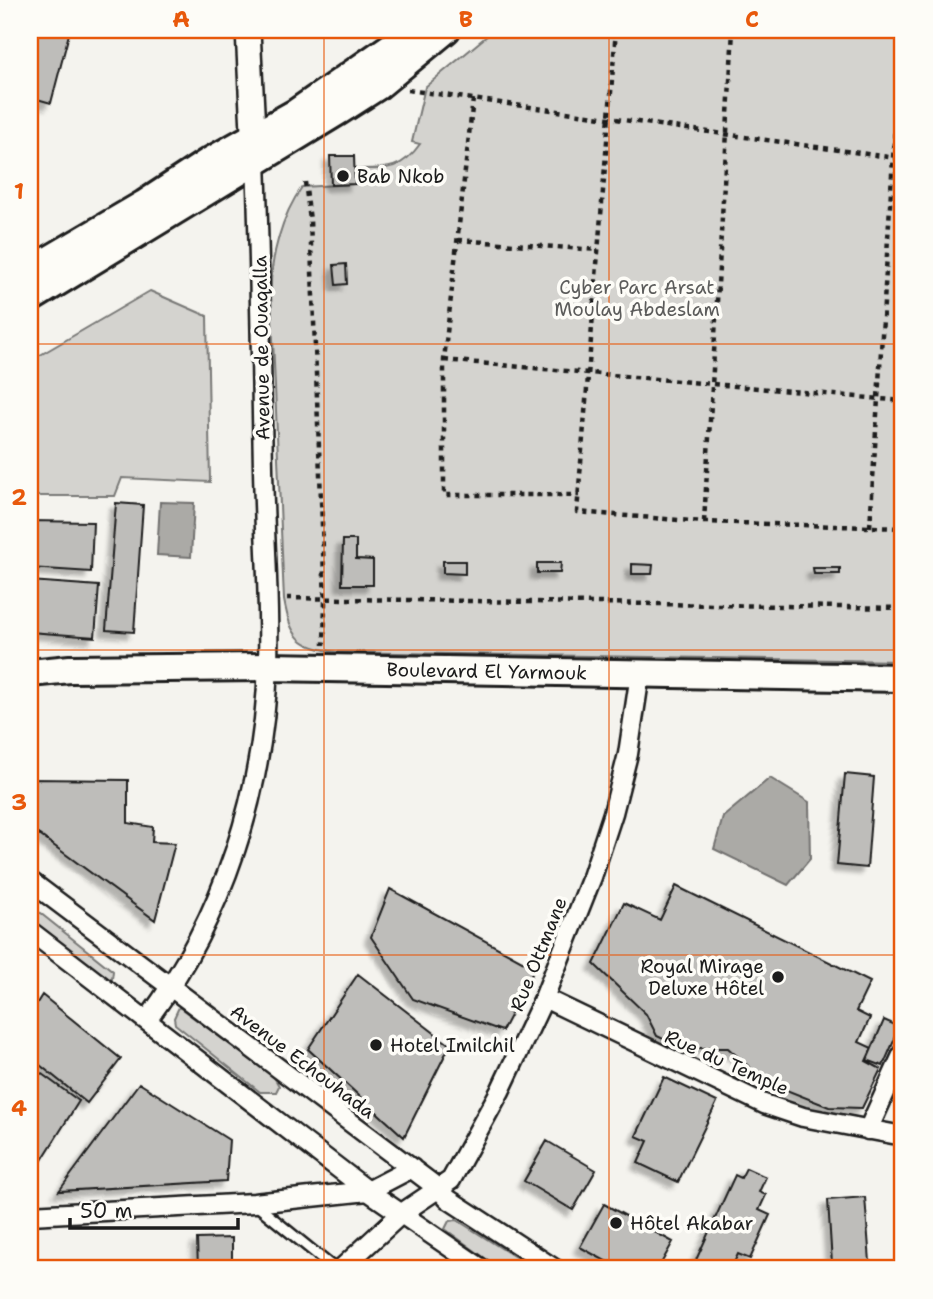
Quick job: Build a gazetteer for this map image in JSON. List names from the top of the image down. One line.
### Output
{"streets":{"main road":["Boulevard El Yarmouk"],"street":["Avenue de Ouaqalla","Rue Ottmane","Avenue Echouhada","Rue du Temple"]},"crossings":[["Avenue de Ouaqalla","Boulevard El Yarmouk"],["Avenue de Ouaqalla","Avenue Echouhada"],["Boulevard El Yarmouk","Rue Ottmane"],["Rue Ottmane","Avenue Echouhada"],["Rue Ottmane","Rue du Temple"]],"parks":["Cyber Parc Arsat Moulay Abdeslam"],"places":["Bab Nkob","Royal Mirage Deluxe Hôtel","Hotel Imilchil","Hôtel Akabar"],"scale_bar":"50 m","grid":{"columns":["A","B","C"],"rows":["1","2","3","4"]}}
